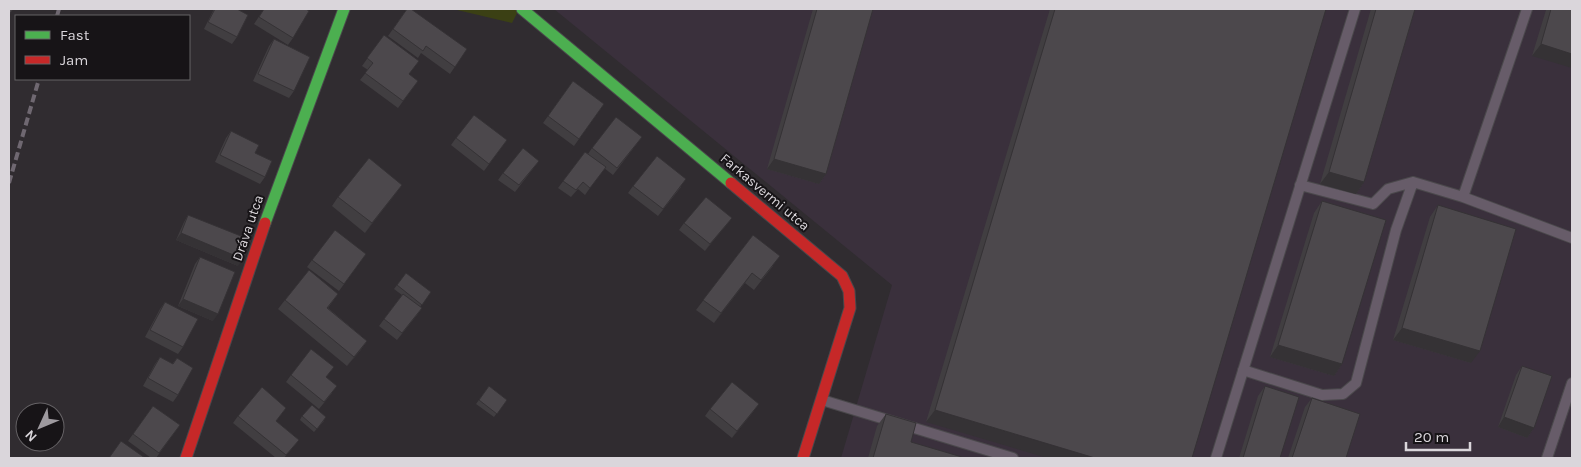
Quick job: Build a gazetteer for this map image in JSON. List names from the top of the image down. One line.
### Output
{"streets":{"street":["Farkasvermi utca","Dráva utca"]},"legend":["Fast","Jam"],"scale_bar":"20 m","north":"bottom left"}
